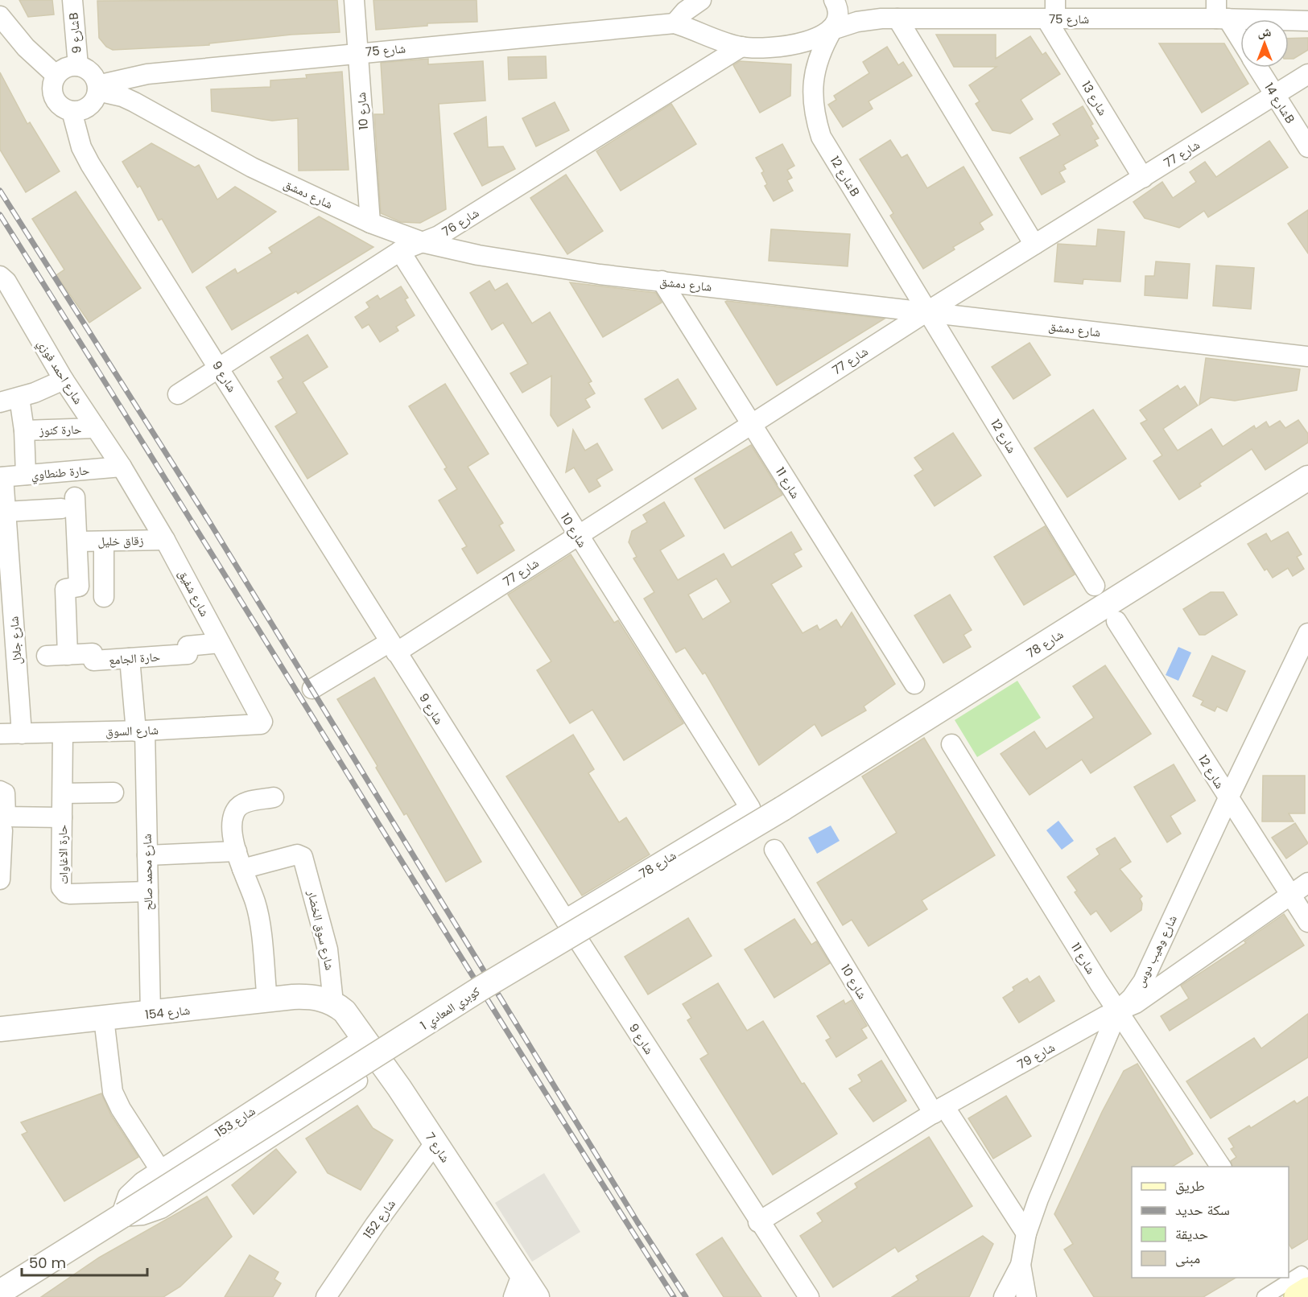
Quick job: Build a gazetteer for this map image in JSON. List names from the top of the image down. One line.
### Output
{"streets":{"street":["شارع 75","شارع 9B","شارع 13","شارع 14B","شارع 10","شارع 77","شارع 12B","شارع دمشق","شارع 76","شارع احمد فوزي","شارع 9","حارة كنوز","شارع 12","حارة طنطاوي","شارع 11","زقاق خليل","شارع شفيق","شارع جلال","شارع 78","حارة الجامع","شارع السوق","حارة الاغاوات","شارع محمد صالح","شارع سوق الخضار","شارع وهيب دوس","كوبري المعادي 1","شارع 154","شارع 79","شارع 153","شارع 7","شارع 152"]},"crossings":[["شارع 75","شارع 9B"],["شارع 75","شارع 13"],["شارع 75","شارع 10"],["شارع 75","شارع 12B"],["شارع 75","شارع دمشق"],["شارع 75","شارع 76"],["شارع 75","شارع 9"],["شارع 9B","شارع دمشق"],["شارع 9B","شارع 9"],["شارع 13","شارع 77"],["شارع 14B","شارع 77"],["شارع 10","شارع 77"],["شارع 10","شارع دمشق"],["شارع 10","شارع 76"],["شارع 10","شارع 78"],["شارع 10","شارع وهيب دوس"],["شارع 10","شارع 79"],["شارع 77","شارع 12B"],["شارع 77","شارع دمشق"],["شارع 77","شارع 9"],["شارع 77","شارع 12"],["شارع 77","شارع 11"],["شارع 12B","شارع دمشق"],["شارع 12B","شارع 12"],["شارع دمشق","شارع 76"],["شارع دمشق","شارع 9"],["شارع دمشق","شارع 12"],["شارع دمشق","شارع 11"],["شارع 76","شارع 9"],["شارع احمد فوزي","حارة كنوز"],["شارع احمد فوزي","حارة طنطاوي"],["شارع احمد فوزي","شارع شفيق"],["شارع 9","شارع 78"],["شارع 9","شارع 79"],["شارع 12","شارع وهيب دوس"],["شارع 12","شارع 79"],["حارة طنطاوي","شارع شفيق"],["حارة طنطاوي","شارع جلال"],["شارع 11","شارع وهيب دوس"],["شارع 11","شارع 79"],["زقاق خليل","شارع شفيق"],["شارع شفيق","حارة الجامع"],["شارع شفيق","شارع السوق"],["شارع جلال","شارع السوق"],["شارع 78","كوبري المعادي 1"],["حارة الجامع","شارع محمد صالح"],["شارع السوق","حارة الاغاوات"],["شارع السوق","شارع محمد صالح"],["حارة الاغاوات","شارع محمد صالح"],["شارع محمد صالح","شارع 154"],["شارع سوق الخضار","شارع 154"],["شارع سوق الخضار","شارع 7"],["شارع وهيب دوس","شارع 79"],["كوبري المعادي 1","شارع 153"],["شارع 154","شارع 7"],["شارع 153","شارع 7"],["شارع 7","شارع 152"]],"legend":["طريق","سكة حديد","حديقة","مبنى"],"scale_bar":"50 m","north":"top"}
